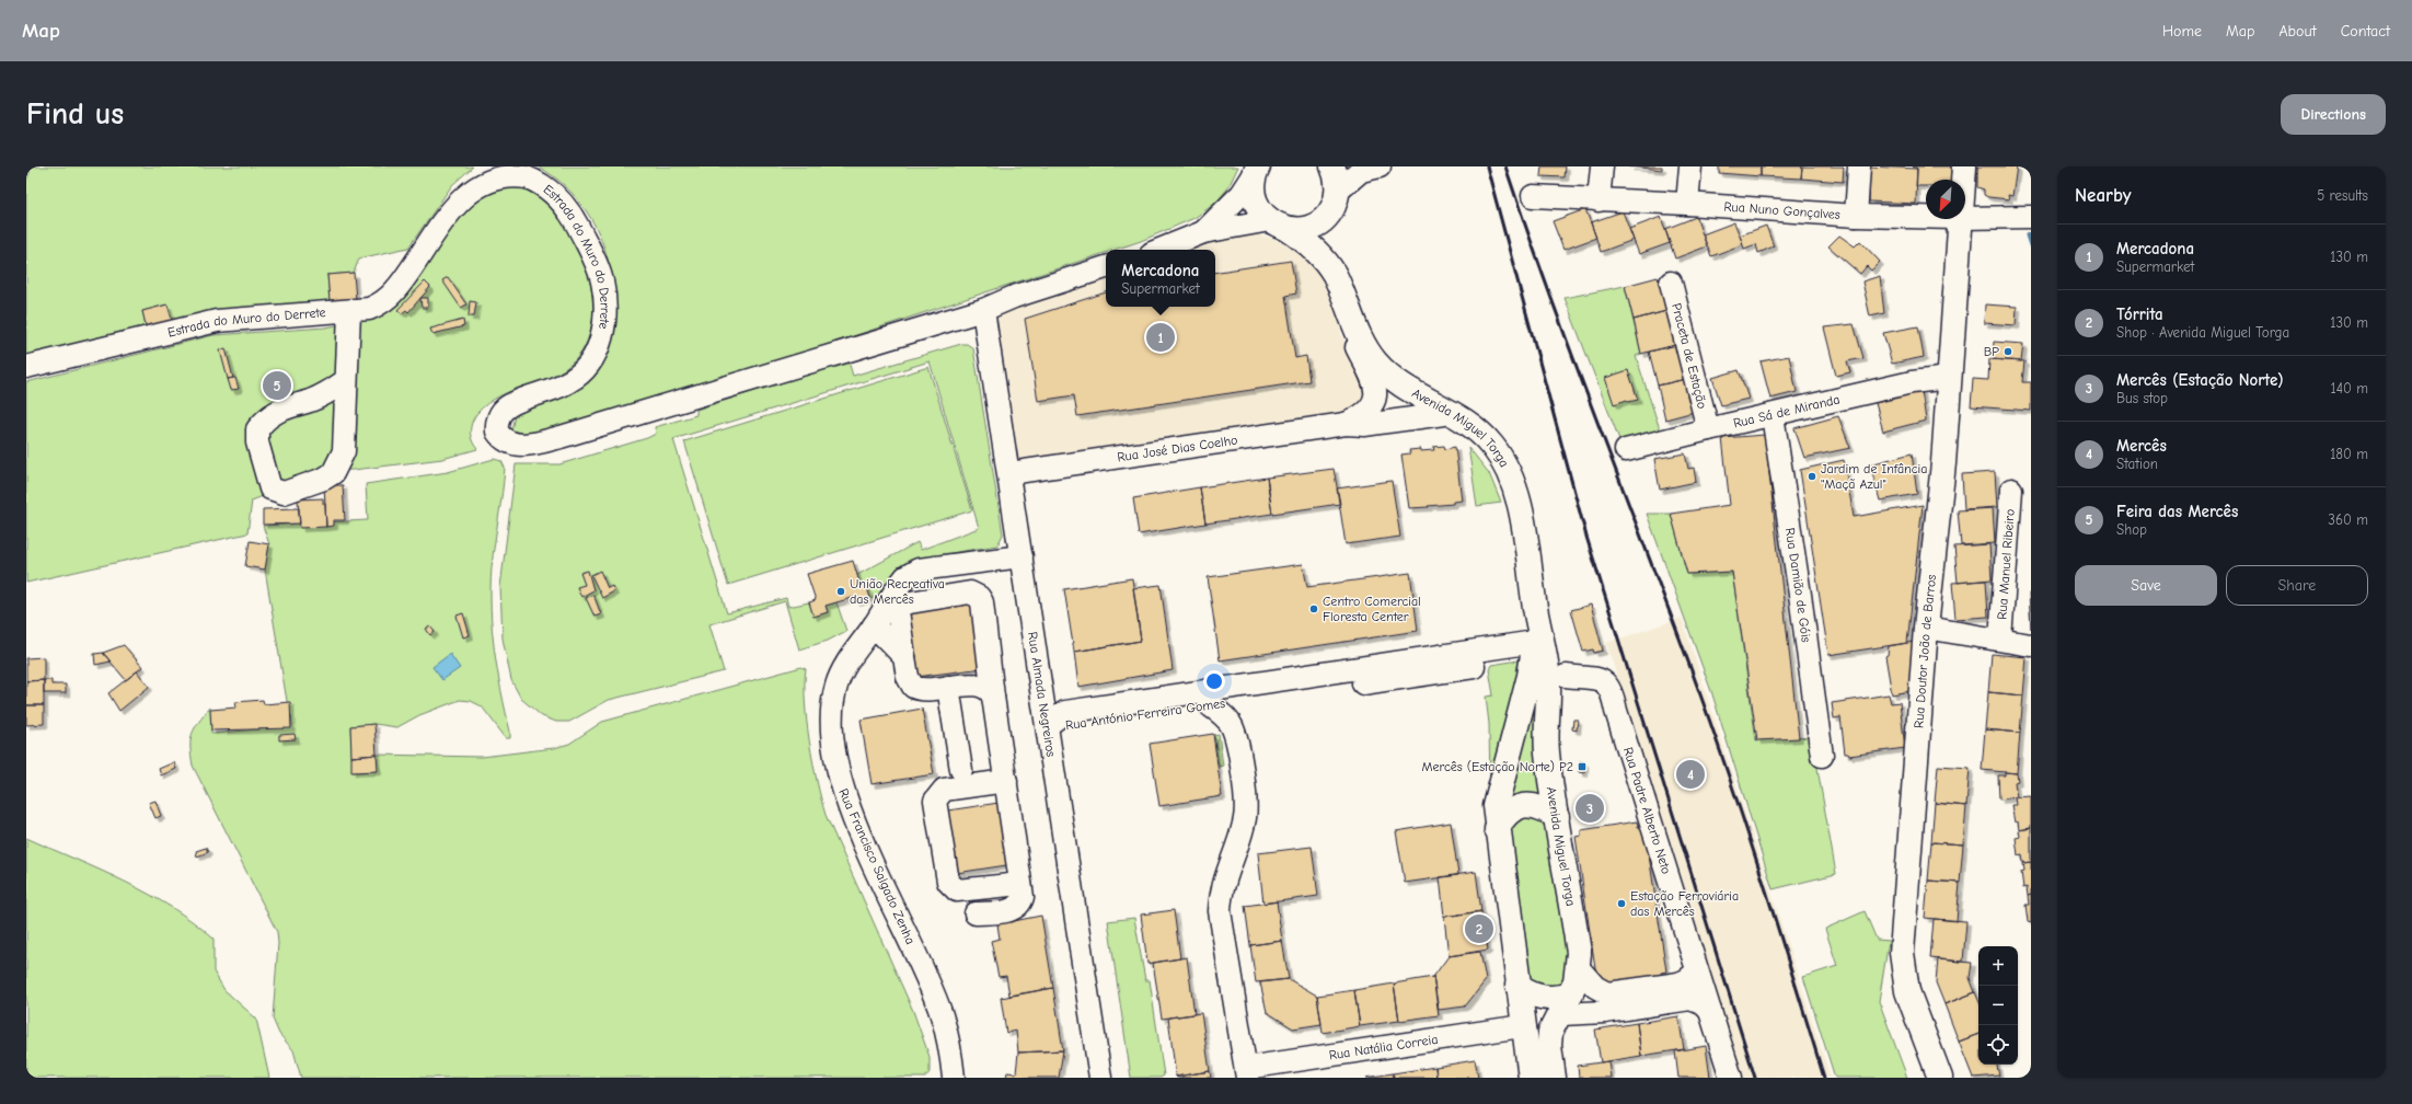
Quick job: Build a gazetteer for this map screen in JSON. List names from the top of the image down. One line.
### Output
{"streets":{"street":["Rua Nuno Gonçalves","Estrada do Muro do Derrete","Praceta de Estação","Rua Sá de Miranda","Avenida Miguel Torga","Rua José Dias Coelho","Rua Manuel Ribeiro","Rua Damião de Góis","Rua Doutor João de Barros","Rua Almada Negreiros","Rua António Ferreira Gomes","Rua Padre Alberto Neto","Rua Francisco Salgado Zenha","Rua Natália Correia"]},"crossings":[["Estrada do Muro do Derrete","Rua Almada Negreiros"],["Praceta de Estação","Rua Sá de Miranda"],["Rua Sá de Miranda","Rua Damião de Góis"],["Rua Sá de Miranda","Rua Doutor João de Barros"],["Avenida Miguel Torga","Rua José Dias Coelho"],["Avenida Miguel Torga","Rua António Ferreira Gomes"],["Avenida Miguel Torga","Rua Natália Correia"],["Rua José Dias Coelho","Rua Almada Negreiros"],["Rua Almada Negreiros","Rua António Ferreira Gomes"],["Rua Almada Negreiros","Rua Francisco Salgado Zenha"]],"places":{"other":["BP","Jardim de Infância \"Maçã Azul\"","União Recreativa das Mercês","Centro Comercial Floresta Center","Estação Ferroviária das Mercês"],"transit":["Mercês (Estação Norte) P2"]},"north":"bottom left","page":{"header":"Map","nav":["Home","Map","About","Contact"],"buttons":["Directions",["Save","Share"]],"title":"Find us","heading":["Nearby","5 results"],"list":[{"mark":"1","name":"Mercadona","note":"Supermarket","value":"130 m"},{"mark":"2","name":"Tórrita","note":"Shop · Avenida Miguel Torga","value":"130 m"},{"mark":"3","name":"Mercês (Estação Norte)","note":"Bus stop","value":"140 m"},{"mark":"4","name":"Mercês","note":"Station","value":"180 m"},{"mark":"5","name":"Feira das Mercês","note":"Shop","value":"360 m"}],"popup":["Mercadona","Supermarket"],"pins":["1","5","4","3","2"],"map_buttons":["+","−"]}}
